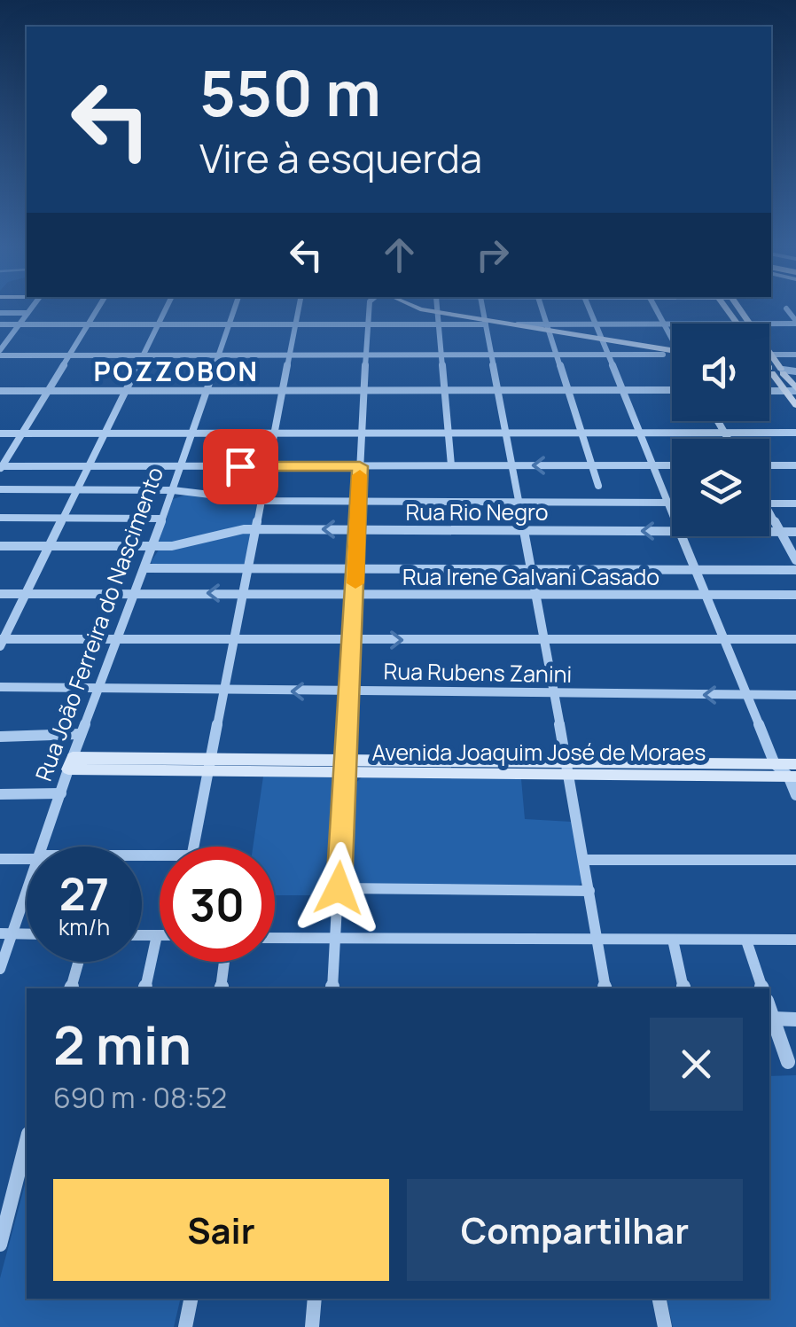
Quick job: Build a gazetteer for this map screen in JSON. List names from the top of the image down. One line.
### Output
{"streets":{"main road":["Avenida Joaquim José de Moraes"],"street":["Rua Rio Negro","Rua Irene Galvani Casado","Rua João Ferreira do Nascimento","Rua Rubens Zanini"]},"crossings":[["Rua Rio Negro","Rua João Ferreira do Nascimento"],["Rua Irene Galvani Casado","Rua João Ferreira do Nascimento"],["Rua João Ferreira do Nascimento","Rua Rubens Zanini"],["Rua João Ferreira do Nascimento","Avenida Joaquim José de Moraes"]],"districts":["POZZOBON"],"page":{"turn":["550 m","Vire à esquerda"],"speed":"27 km/h","limit":"30","heading":["2 min","690 m · 08:52"],"buttons":["Sair","Compartilhar"]}}
